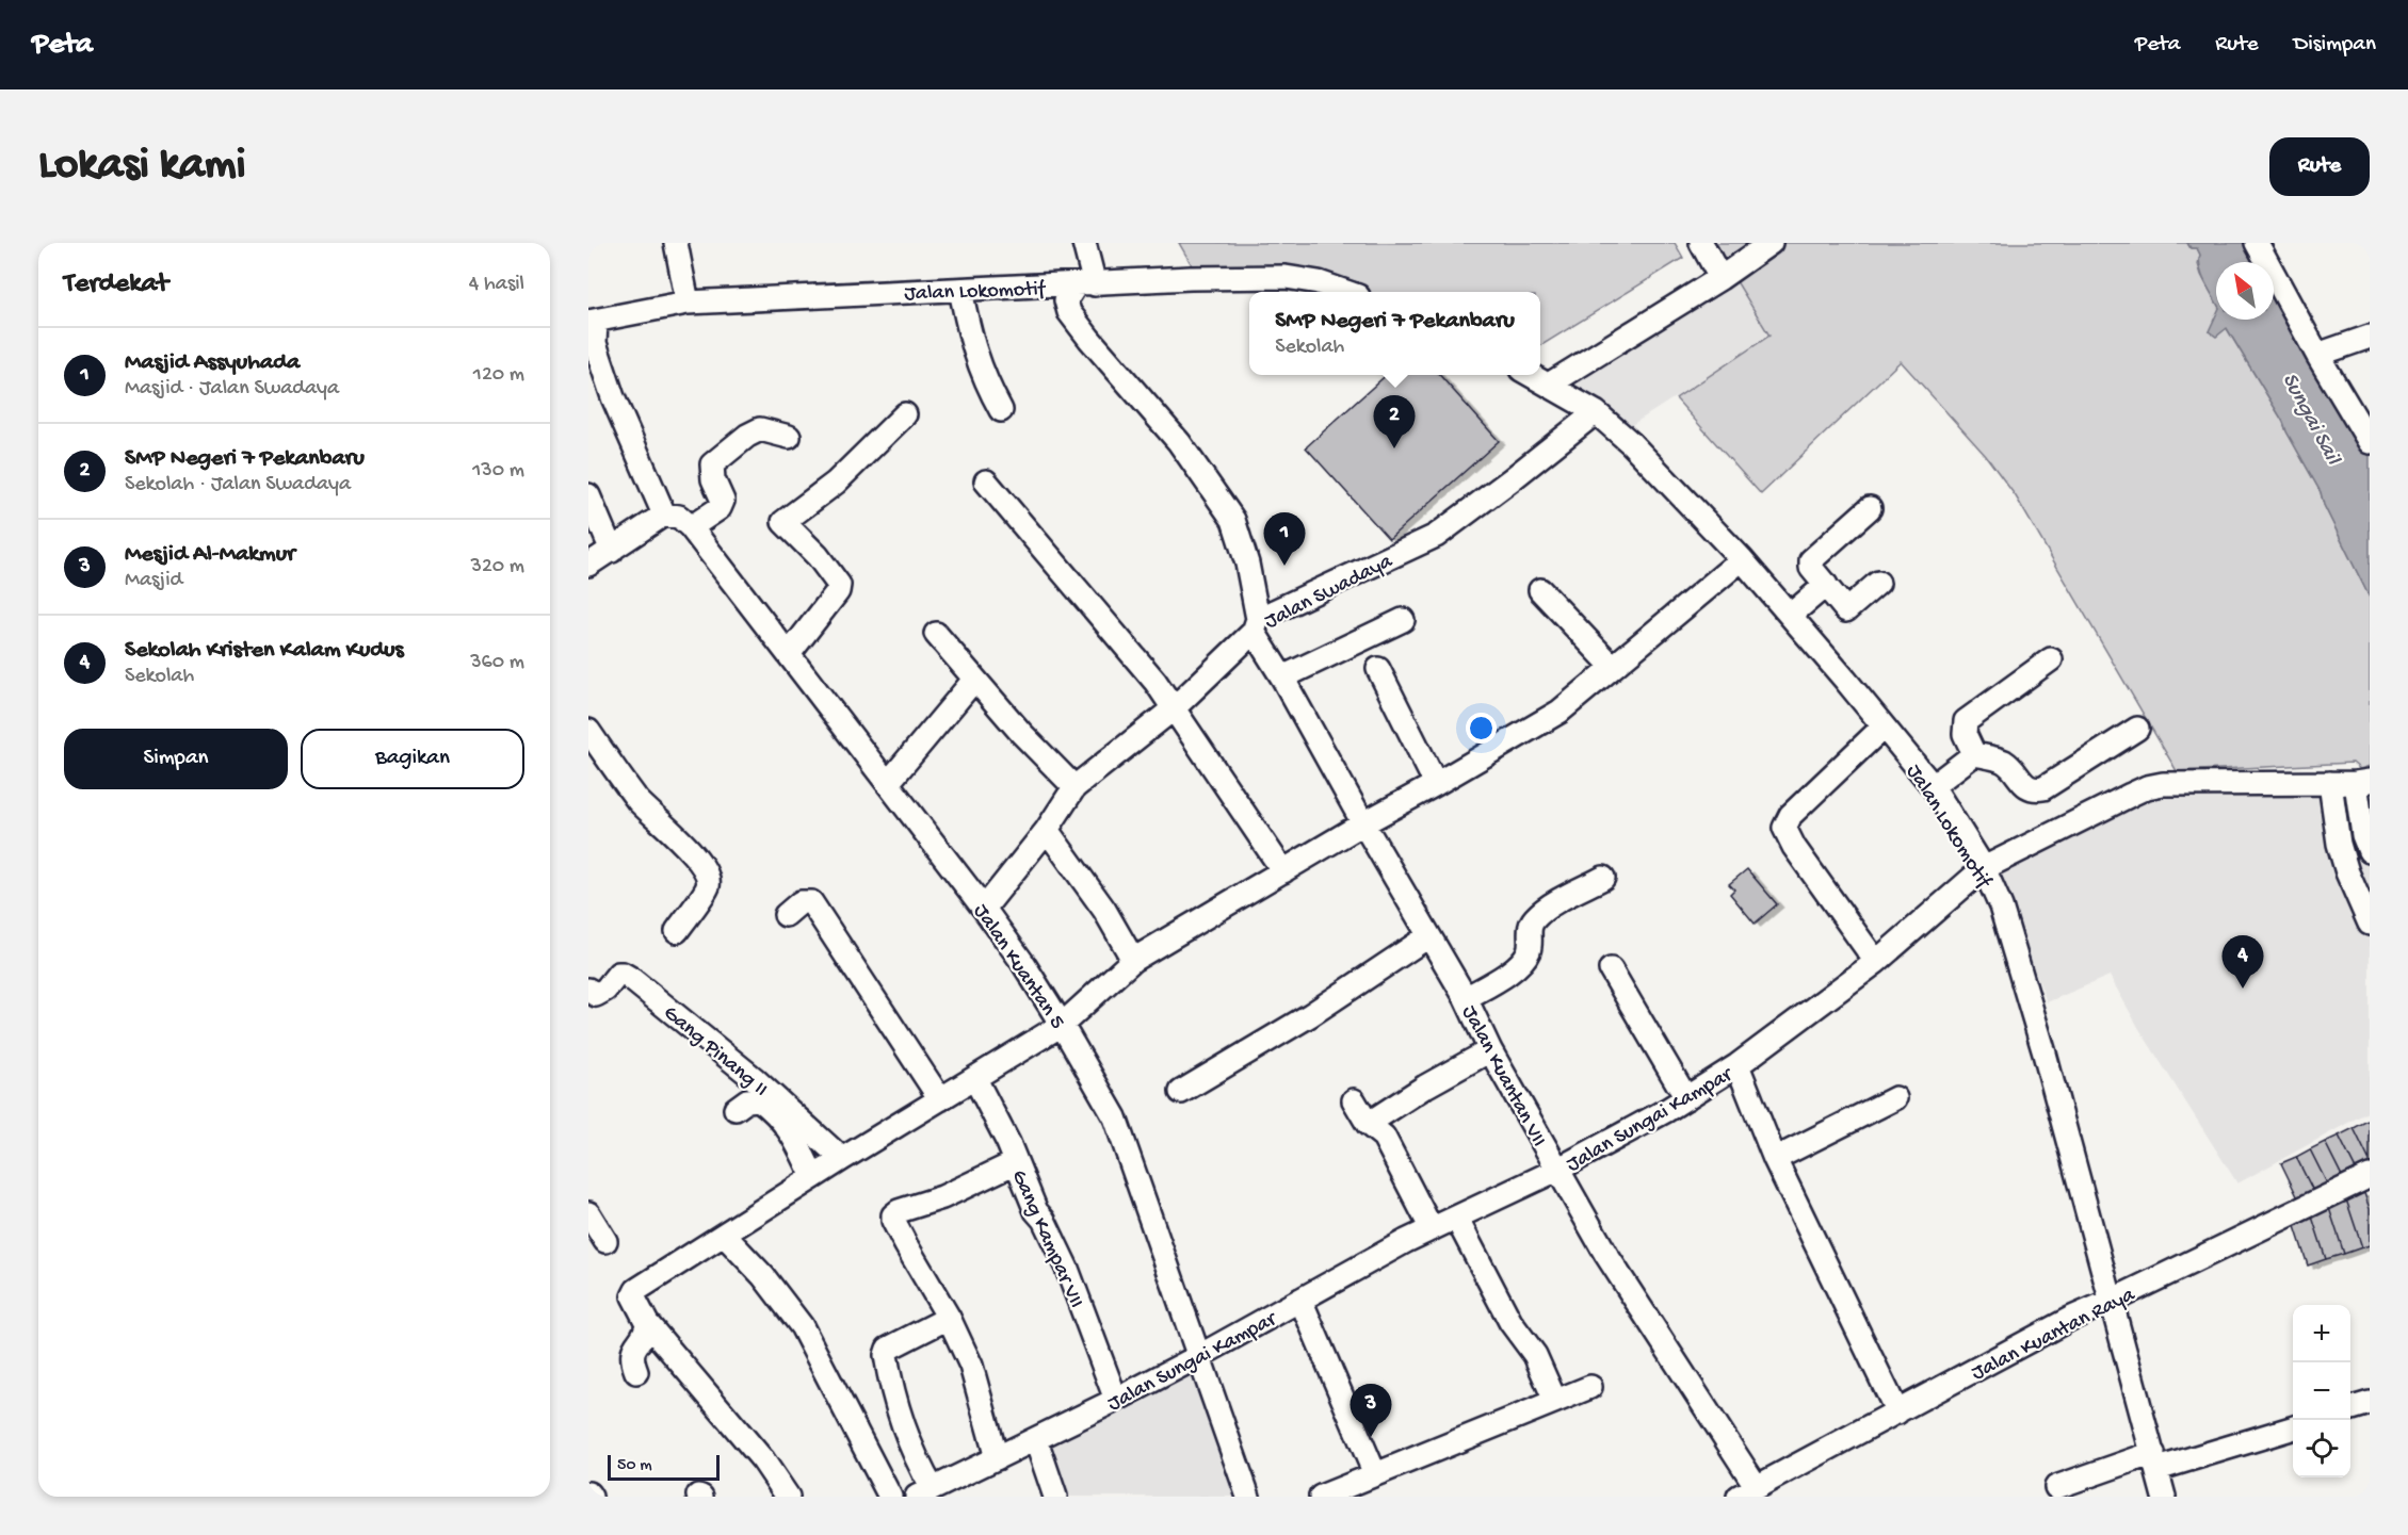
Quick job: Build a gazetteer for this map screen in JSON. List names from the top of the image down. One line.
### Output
{"streets":{"street":["Jalan Lokomotif","Jalan Swadaya","Jalan Kuantan 5","Gang Pinang II","Jalan Kuantan VII","Jalan Sungai Kampar","Gang Kampar VII","Jalan Kuantan Raya"]},"crossings":[["Jalan Lokomotif","Jalan Swadaya"],["Jalan Lokomotif","Jalan Sungai Kampar"],["Jalan Lokomotif","Jalan Kuantan Raya"],["Jalan Swadaya","Jalan Kuantan 5"],["Jalan Swadaya","Jalan Kuantan VII"],["Jalan Kuantan 5","Jalan Sungai Kampar"],["Jalan Kuantan VII","Jalan Sungai Kampar"],["Jalan Kuantan VII","Jalan Kuantan Raya"],["Jalan Sungai Kampar","Gang Kampar VII"]],"water":["Sungai Sail"],"scale_bar":"50 m","north":"top left","page":{"header":"Peta","nav":["Peta","Rute","Disimpan"],"buttons":["Rute",["Simpan","Bagikan"]],"title":"Lokasi kami","heading":["Terdekat","4 hasil"],"popup":["SMP Negeri 7 Pekanbaru","Sekolah"],"list":[{"mark":"1","name":"Masjid Assyuhada","note":"Masjid · Jalan Swadaya","value":"120 m"},{"mark":"2","name":"SMP Negeri 7 Pekanbaru","note":"Sekolah · Jalan Swadaya","value":"130 m"},{"mark":"3","name":"Mesjid Al-Makmur","note":"Masjid","value":"320 m"},{"mark":"4","name":"Sekolah Kristen Kalam Kudus","note":"Sekolah","value":"360 m"}],"pins":["2","1","4","3"],"map_buttons":["+","−"],"scale":"50 m"}}
